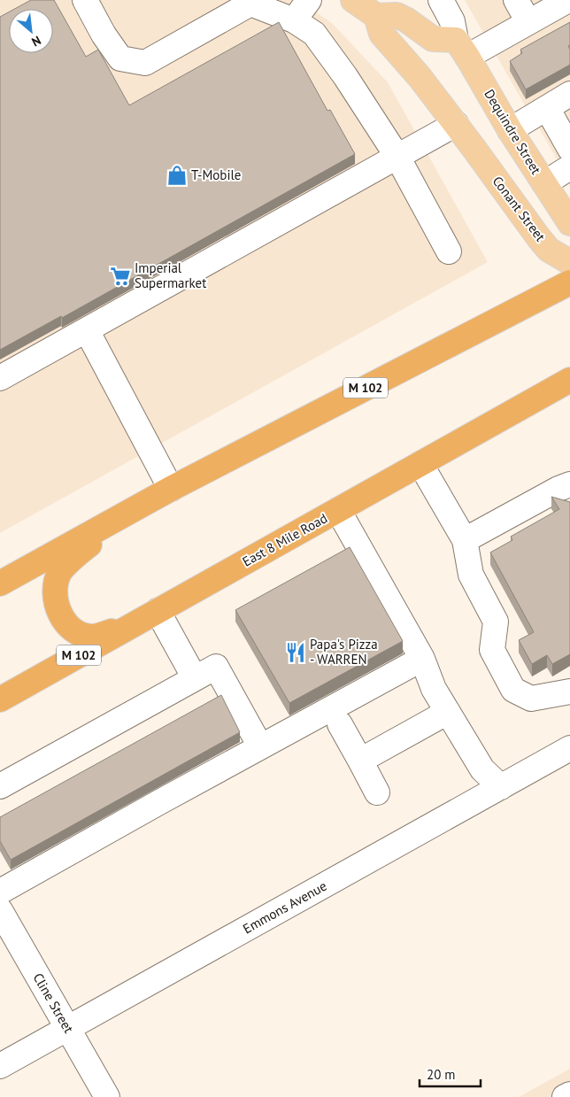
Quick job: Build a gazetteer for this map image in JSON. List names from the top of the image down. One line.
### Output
{"streets":{"highway":["M 102","East 8 Mile Road"],"main road":["Dequindre Street","Conant Street"],"street":["Emmons Avenue","Cline Street"]},"crossings":[["Emmons Avenue","Cline Street"]],"places":{"shop":["T-Mobile"],"supermarket":["Imperial Supermarket"],"restaurant":["Papa's Pizza - WARREN"]},"scale_bar":"20 m","north":"bottom right"}
